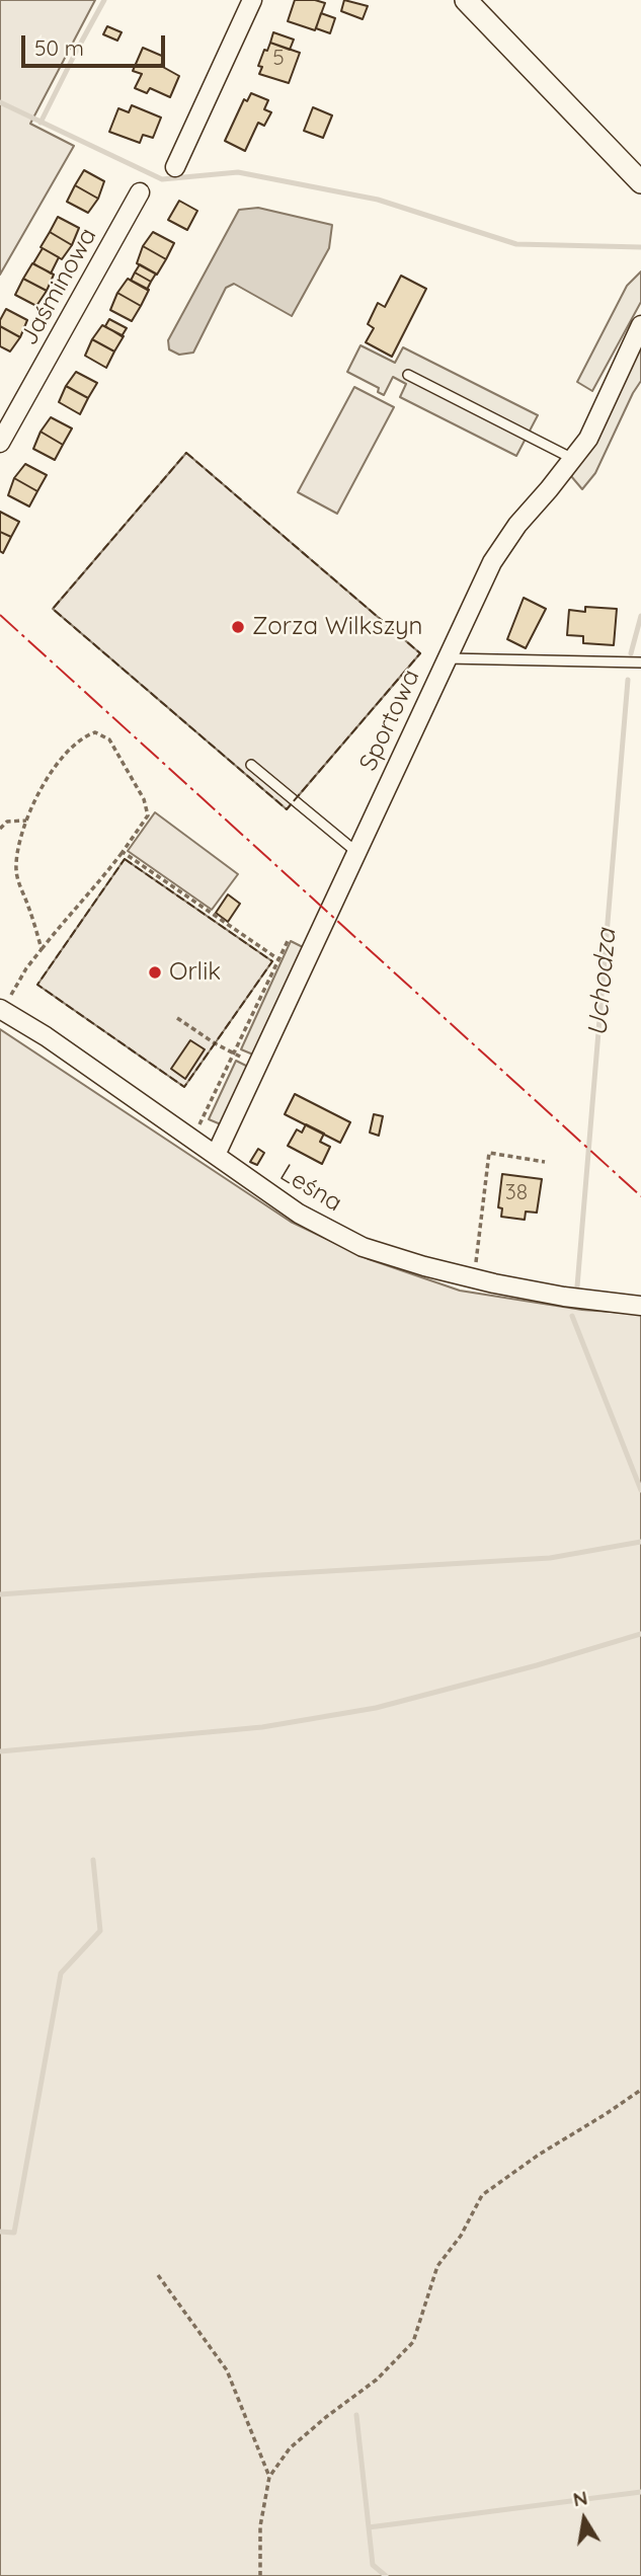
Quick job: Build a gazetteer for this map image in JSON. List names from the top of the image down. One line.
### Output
{"streets":{"street":["Jaśminowa","Sportowa","Leśna"]},"crossings":[["Sportowa","Leśna"]],"water":["Uchodza"],"places":["Zorza Wilkszyn","Orlik"],"house_numbers":["5","38"],"scale_bar":"50 m","north":"top"}
